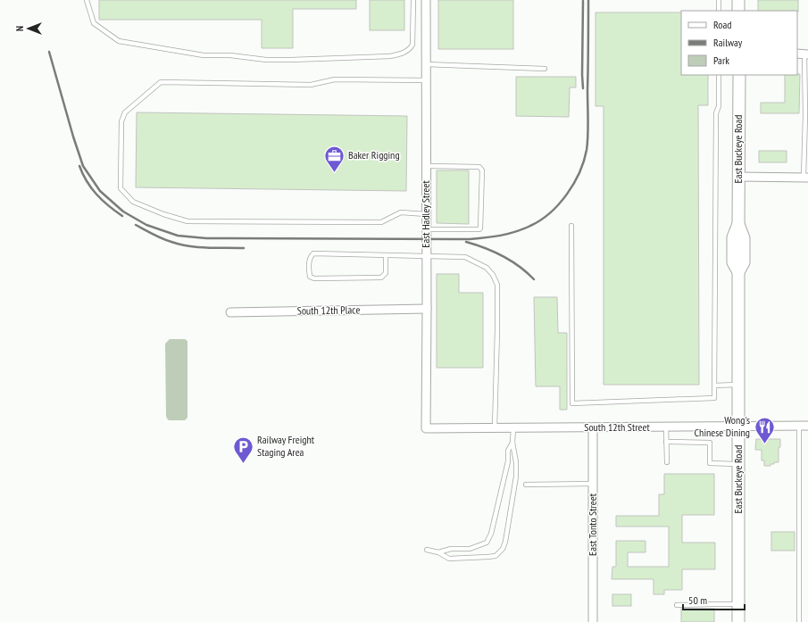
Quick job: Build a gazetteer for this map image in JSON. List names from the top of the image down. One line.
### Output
{"streets":{"main road":["East Buckeye Road"],"street":["East Hadley Street","South 12th Place","South 12th Street","East Tonto Street"]},"crossings":[["East Buckeye Road","South 12th Street"],["East Hadley Street","South 12th Place"],["East Hadley Street","South 12th Street"],["South 12th Street","East Tonto Street"]],"places":{"office":["Baker Rigging"],"restaurant":["Wong's Chinese Dining"],"parking":["Railway Freight Staging Area"]},"legend":["Road","Railway","Park"],"scale_bar":"50 m","north":"left"}
